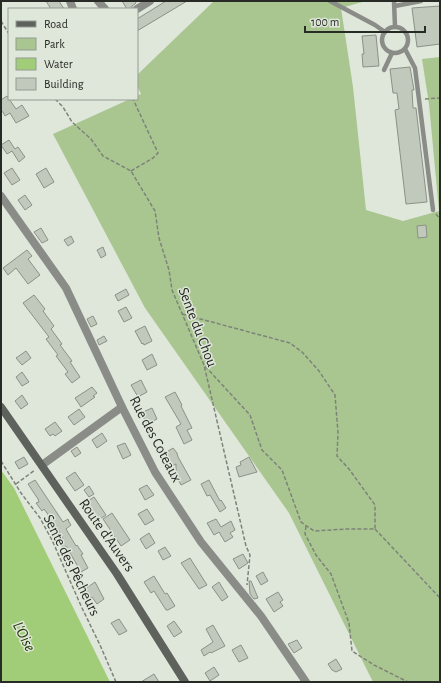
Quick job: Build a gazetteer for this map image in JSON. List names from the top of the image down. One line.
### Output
{"streets":{"main road":["Route d'Auvers"],"street":["Rue des Coteaux"],"path":["Sente du Chou","Sente des Pêcheurs"]},"crossings":[["Sente du Chou","Rue des Coteaux"]],"water":["L'Oise"],"legend":["Road","Park","Water","Building"],"scale_bar":"100 m"}
